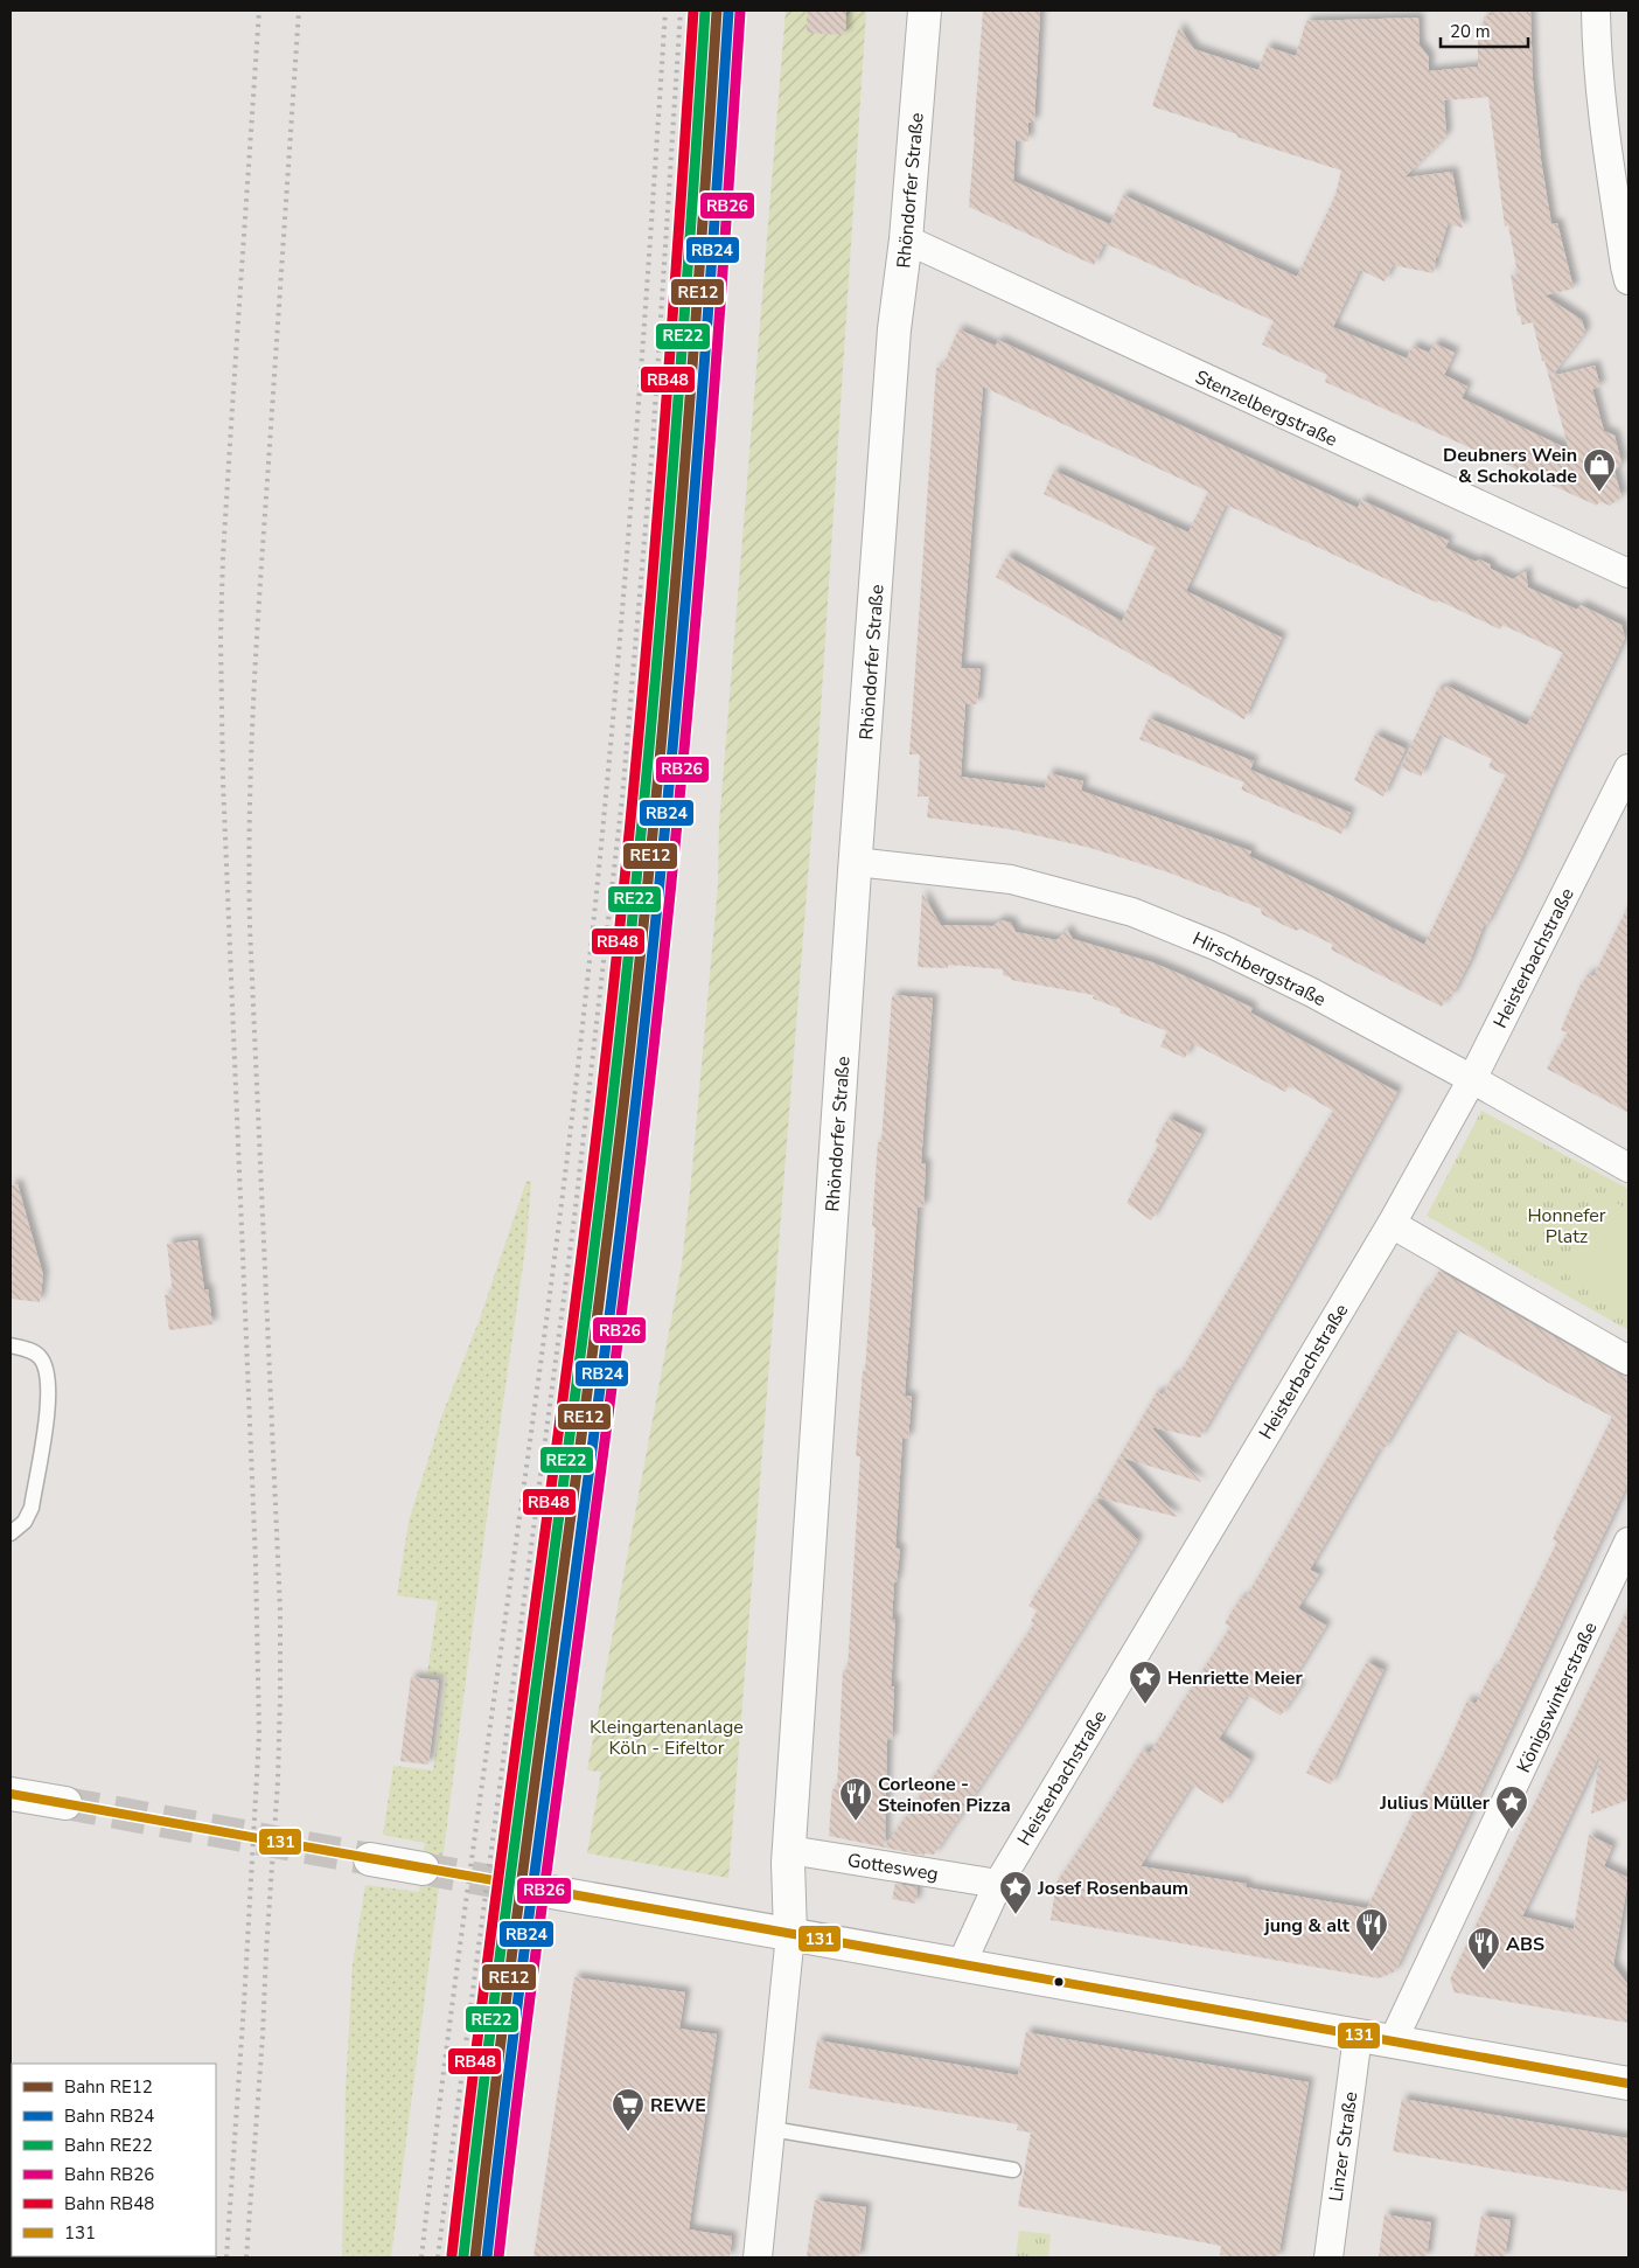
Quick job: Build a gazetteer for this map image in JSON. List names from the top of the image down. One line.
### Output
{"streets":{"street":["Rhöndorfer Straße","Stenzelbergstraße","Heisterbachstraße","Hirschbergstraße","Königswinterstraße","Gottesweg","Linzer Straße"]},"crossings":[["Rhöndorfer Straße","Stenzelbergstraße"],["Rhöndorfer Straße","Hirschbergstraße"],["Rhöndorfer Straße","Gottesweg"],["Heisterbachstraße","Hirschbergstraße"],["Heisterbachstraße","Gottesweg"]],"parks":["Honnefer Platz","Kleingartenanlage Köln - Eifeltor"],"places":{"shop":["Deubners Wein & Schokolade"],"place":["Henriette Meier","Julius Müller","Josef Rosenbaum"],"restaurant":["Corleone - Steinofen Pizza","jung & alt","ABS"],"supermarket":["REWE"]},"lines":["rail line RE12","rail line RE22","rail line RB48","rail line RB24","rail line RB26","transit line 131"],"legend":["Bahn RE12","Bahn RB24","Bahn RE22","Bahn RB26","Bahn RB48","131"],"scale_bar":"20 m"}
